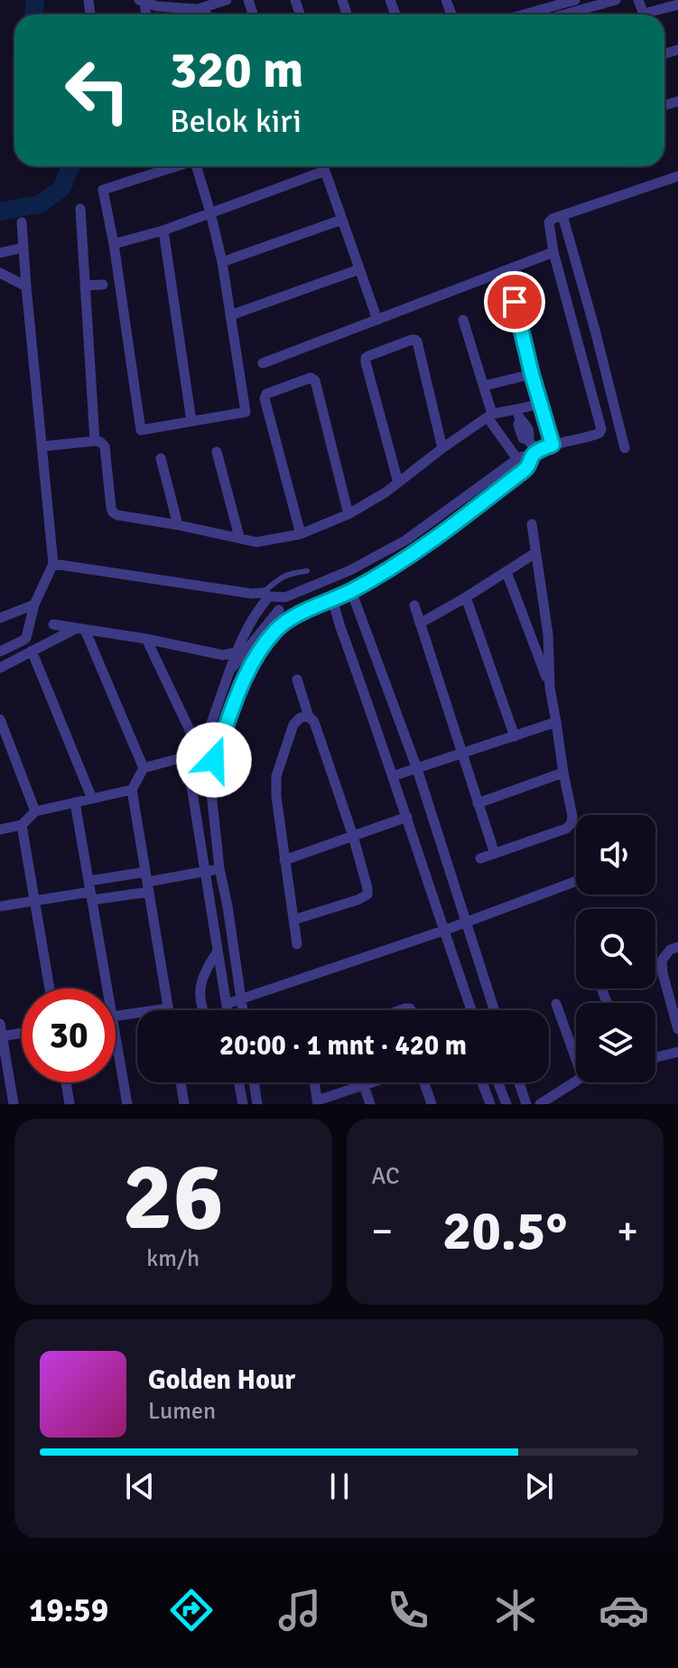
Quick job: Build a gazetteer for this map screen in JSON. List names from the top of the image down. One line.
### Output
{"page":{"turn":["320 m","Belok kiri"],"limit":"30","trip":"20:00 · 1 mnt · 420 m","tile":[["26","km/h"],"AC"],"heat":["−","20.5°","+"],"song":["Golden Hour","Lumen"],"tabs":"19:59"}}
